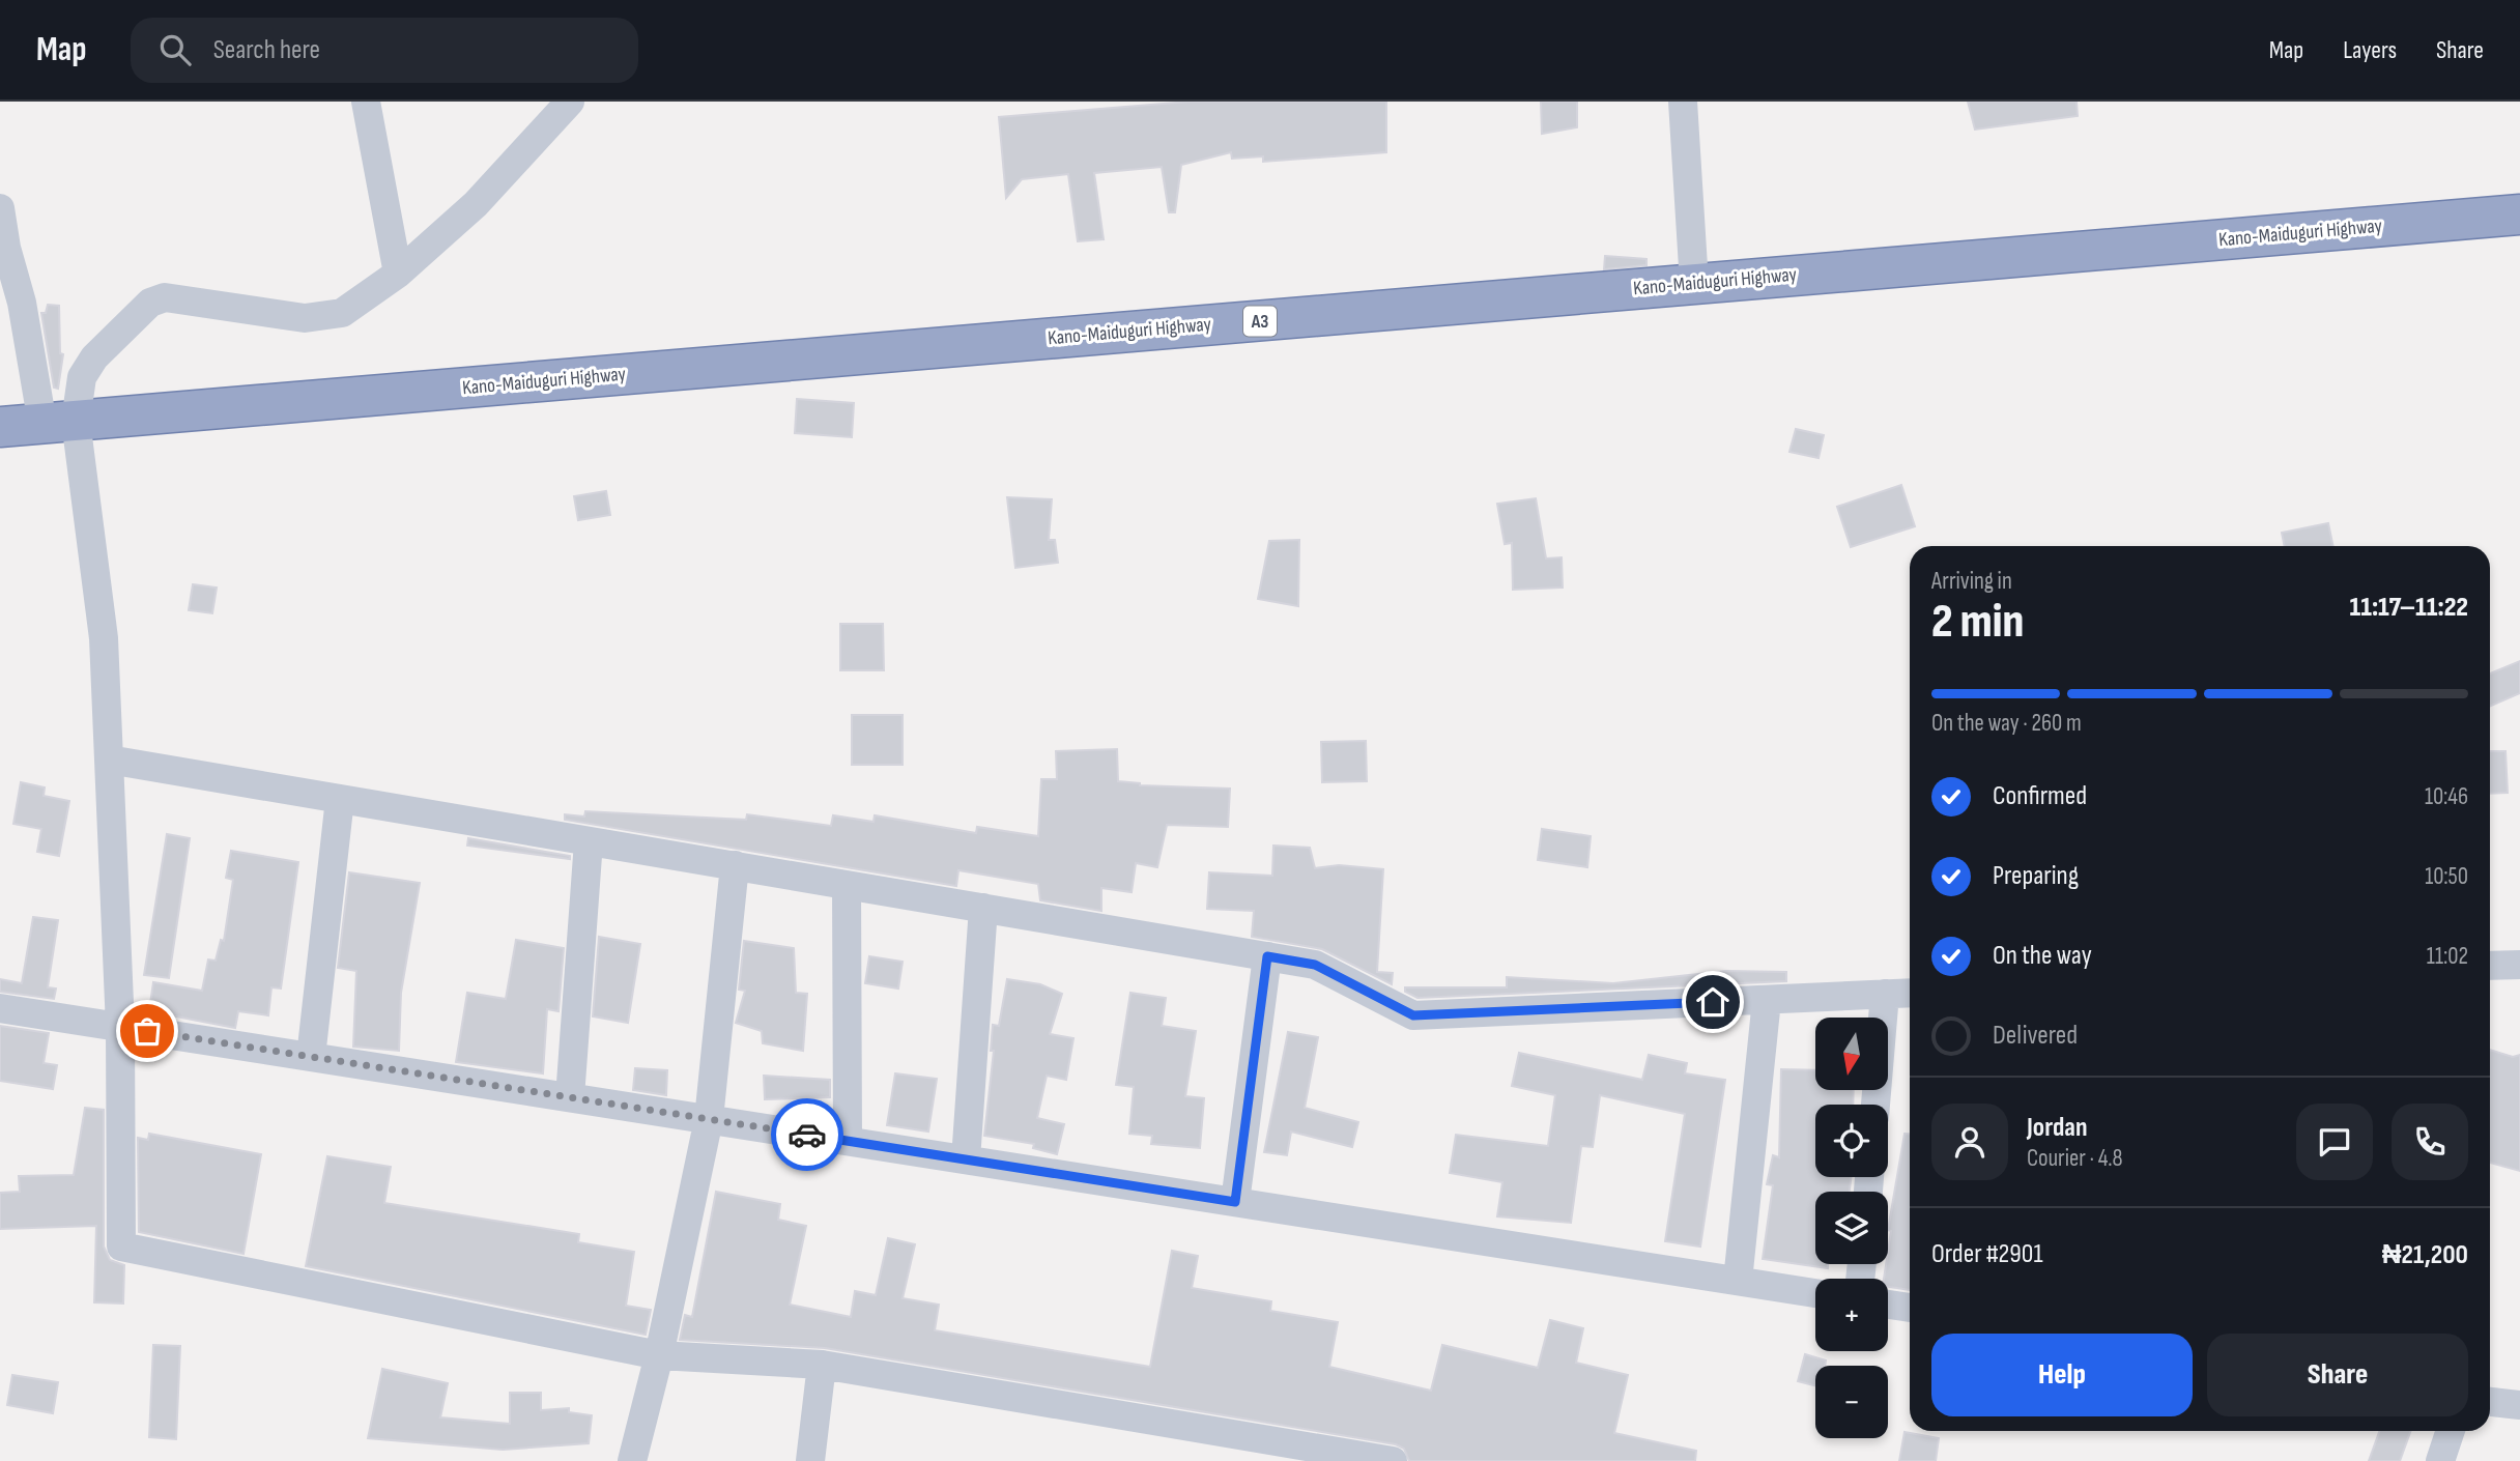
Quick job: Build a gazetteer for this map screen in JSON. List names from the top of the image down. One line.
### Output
{"streets":{"highway":["Kano-Maiduguri Highway","A3"]},"north":"bottom","page":{"header":"Map","search":"Search here","nav":["Map","Layers","Share"],"heading":["2 min","Arriving in","11:17–11:22"],"panel":["Jordan","Courier · 4.8","Order #2901","₦21,200"],"bar":"On the way · 260 m","list":[["Confirmed","10:46"],["Preparing","10:50"],["On the way","11:02"],"Delivered"],"map_buttons":["+","−"],"buttons":["Help","Share"]}}
